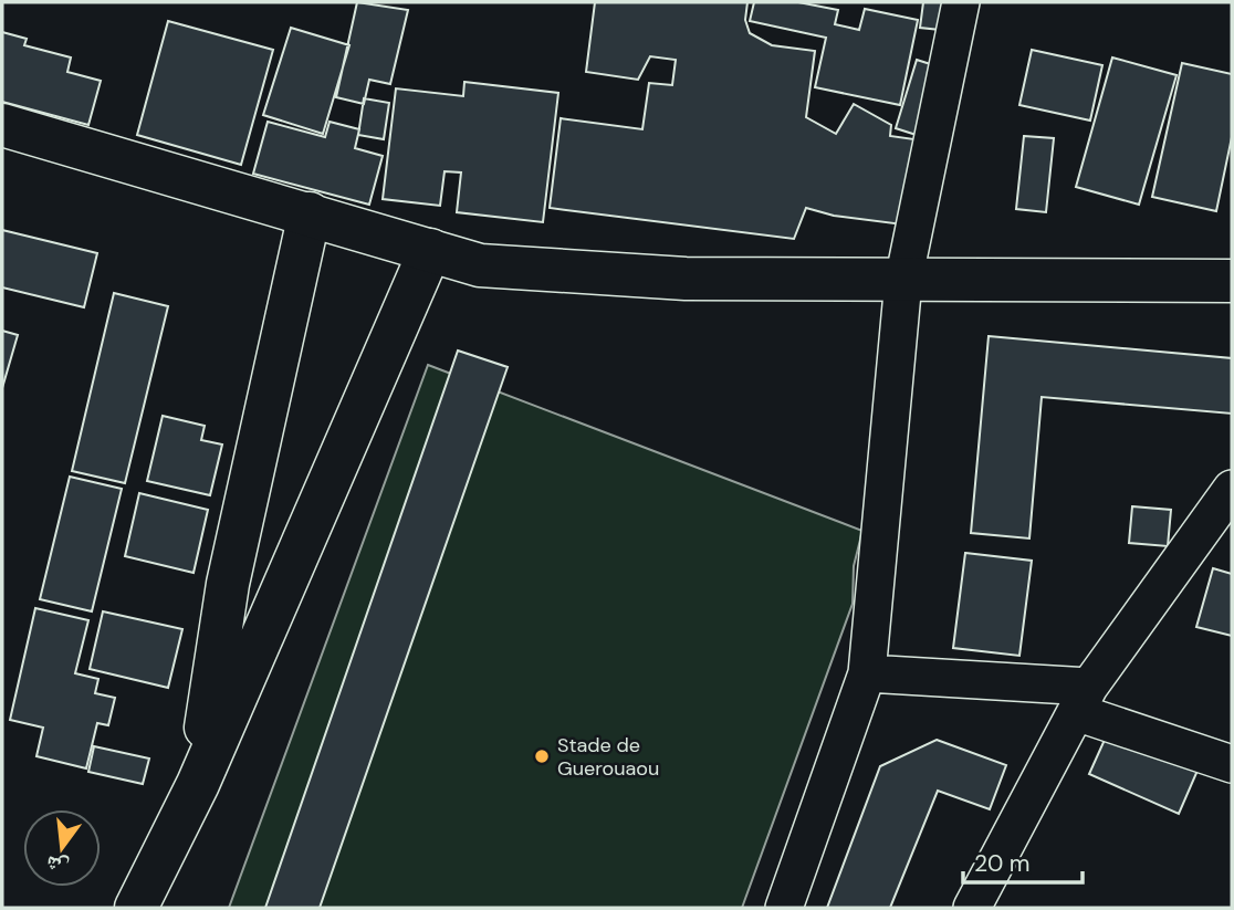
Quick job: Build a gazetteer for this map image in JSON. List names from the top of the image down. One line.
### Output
{"places":["Stade de Guerouaou"],"scale_bar":"20 m","north":"bottom"}
